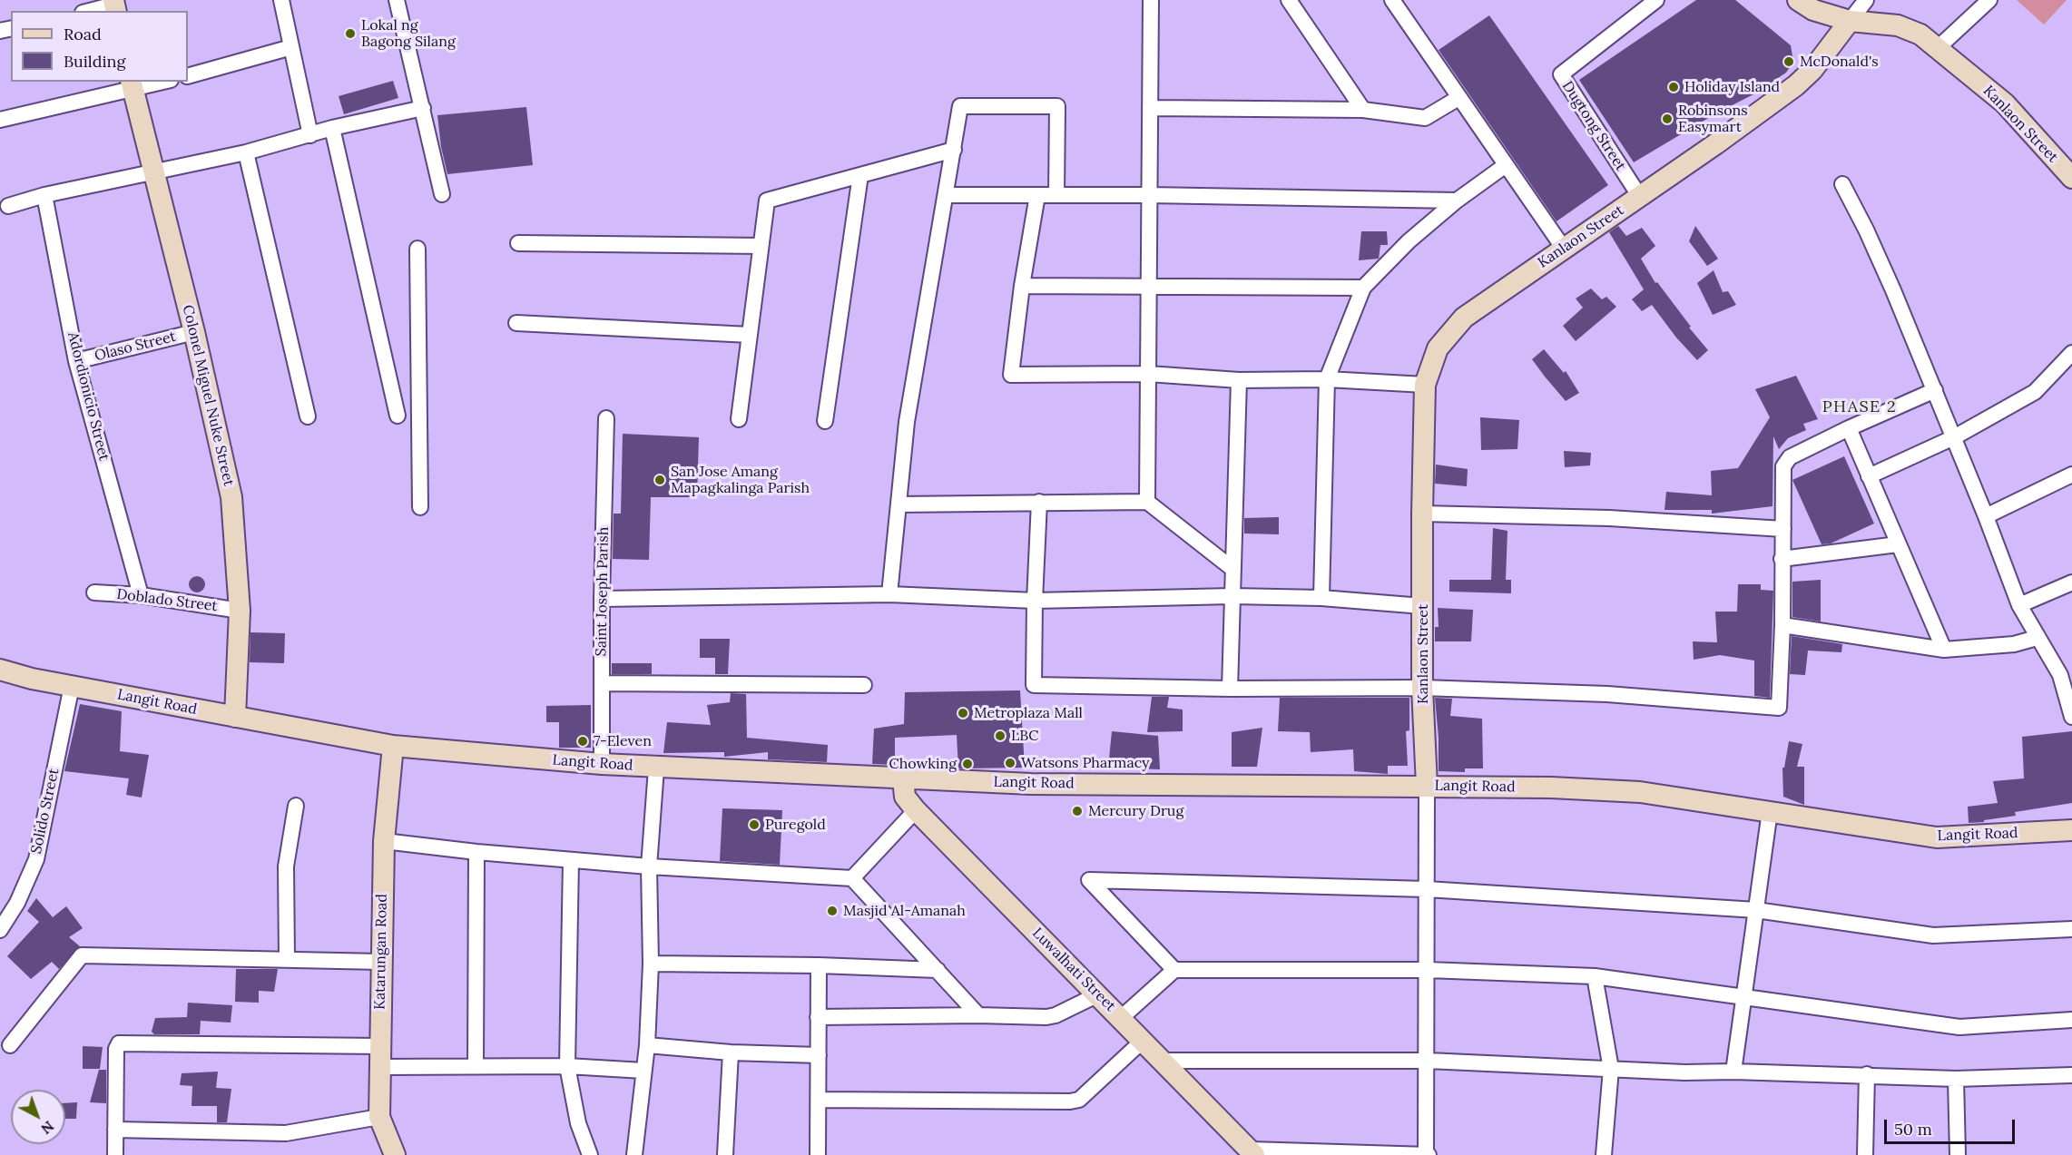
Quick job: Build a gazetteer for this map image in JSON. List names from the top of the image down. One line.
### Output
{"streets":{"street":["Kanlaon Street","Dugtong Street","Olaso Street","Colonel Miguel Nuke Street","Adordionicio Street","Saint Joseph Parish","Doblado Street","Langit Road","Solido Street","Katarungan Road","Luwalhati Street"]},"crossings":[["Kanlaon Street","Dugtong Street"],["Kanlaon Street","Langit Road"],["Olaso Street","Colonel Miguel Nuke Street"],["Olaso Street","Adordionicio Street"],["Colonel Miguel Nuke Street","Doblado Street"],["Colonel Miguel Nuke Street","Langit Road"],["Adordionicio Street","Doblado Street"],["Saint Joseph Parish","Langit Road"],["Langit Road","Solido Street"],["Langit Road","Katarungan Road"],["Langit Road","Luwalhati Street"]],"districts":["PHASE 2"],"places":["Lokal ng Bagong Silang","McDonald's","Holiday Island","Robinsons Easymart","San Jose Amang Mapagkalinga Parish","Metroplaza Mall","LBC","7-Eleven","Watsons Pharmacy","Chowking","Mercury Drug","Puregold","Masjid Al-Amanah"],"legend":["Road","Building"],"scale_bar":"50 m","north":"bottom right"}
